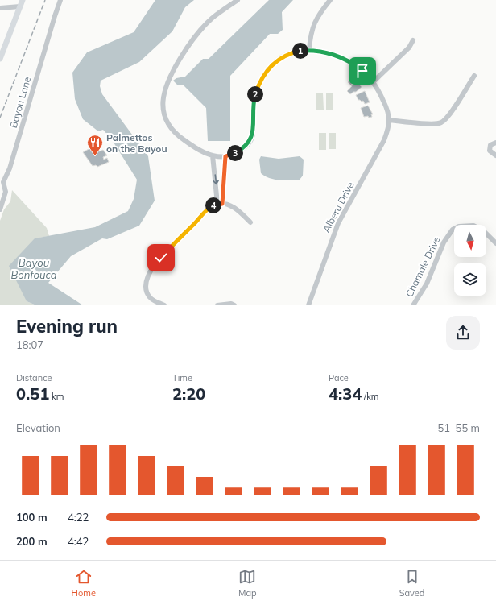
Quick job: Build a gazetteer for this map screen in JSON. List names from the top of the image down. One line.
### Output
{"streets":{"street":["Bayou Lane","Alberu Drive","Chamale Drive"]},"water":["Bayou Bonfouca"],"places":{"restaurant":["Palmettos on the Bayou"]},"north":"bottom","page":{"pins":["1","2","3","4"],"heading":["Evening run","18:07"],"stats":[["Distance","0.51 km"],["Time","2:20"],["Pace","4:34 /km"]],"chart":["Elevation","51–55 m"],"list":[{"name":"100 m","note":"4:22"},{"name":"200 m","note":"4:42"}],"tabs":["Home","Map","Saved"]}}
